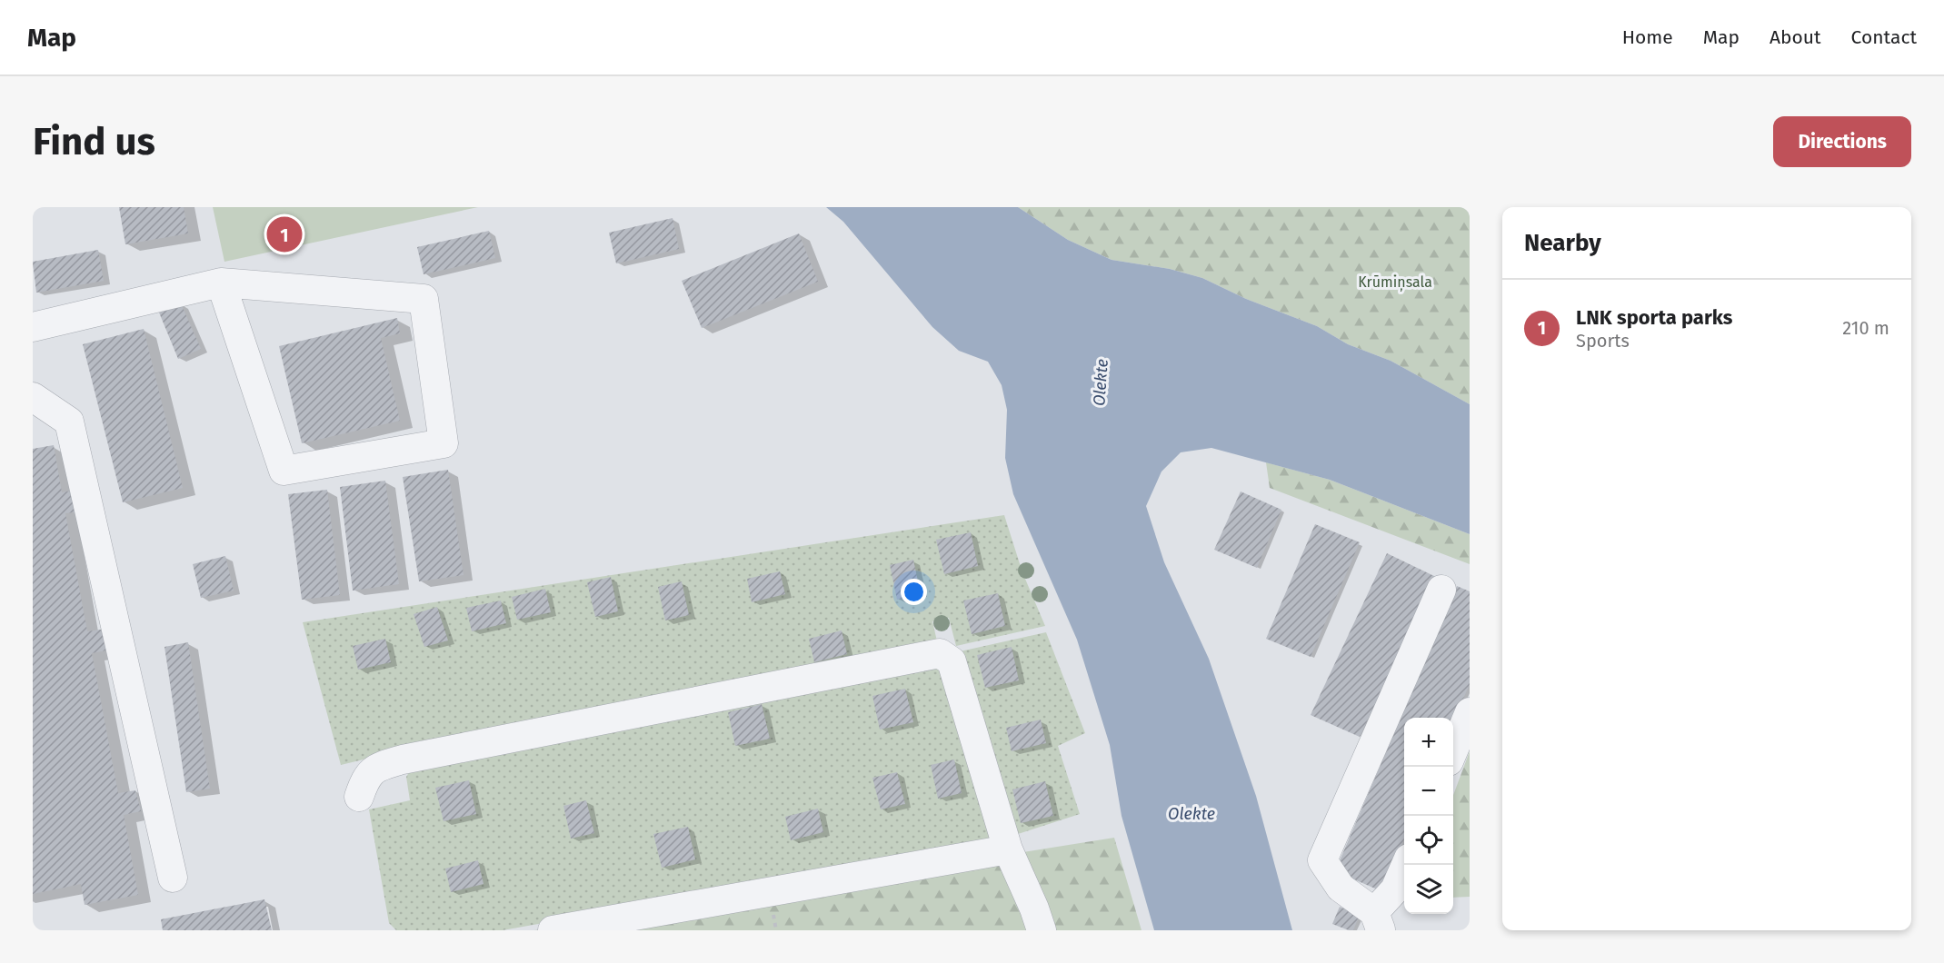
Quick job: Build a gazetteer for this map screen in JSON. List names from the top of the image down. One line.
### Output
{"water":["Olekte"],"parks":["Krūmiņsala"],"page":{"header":"Map","nav":["Home","Map","About","Contact"],"buttons":"Directions","title":"Find us","heading":"Nearby","pins":"1","list":[{"mark":"1","name":"LNK sporta parks","note":"Sports","value":"210 m"}],"map_buttons":["+","−"]}}
